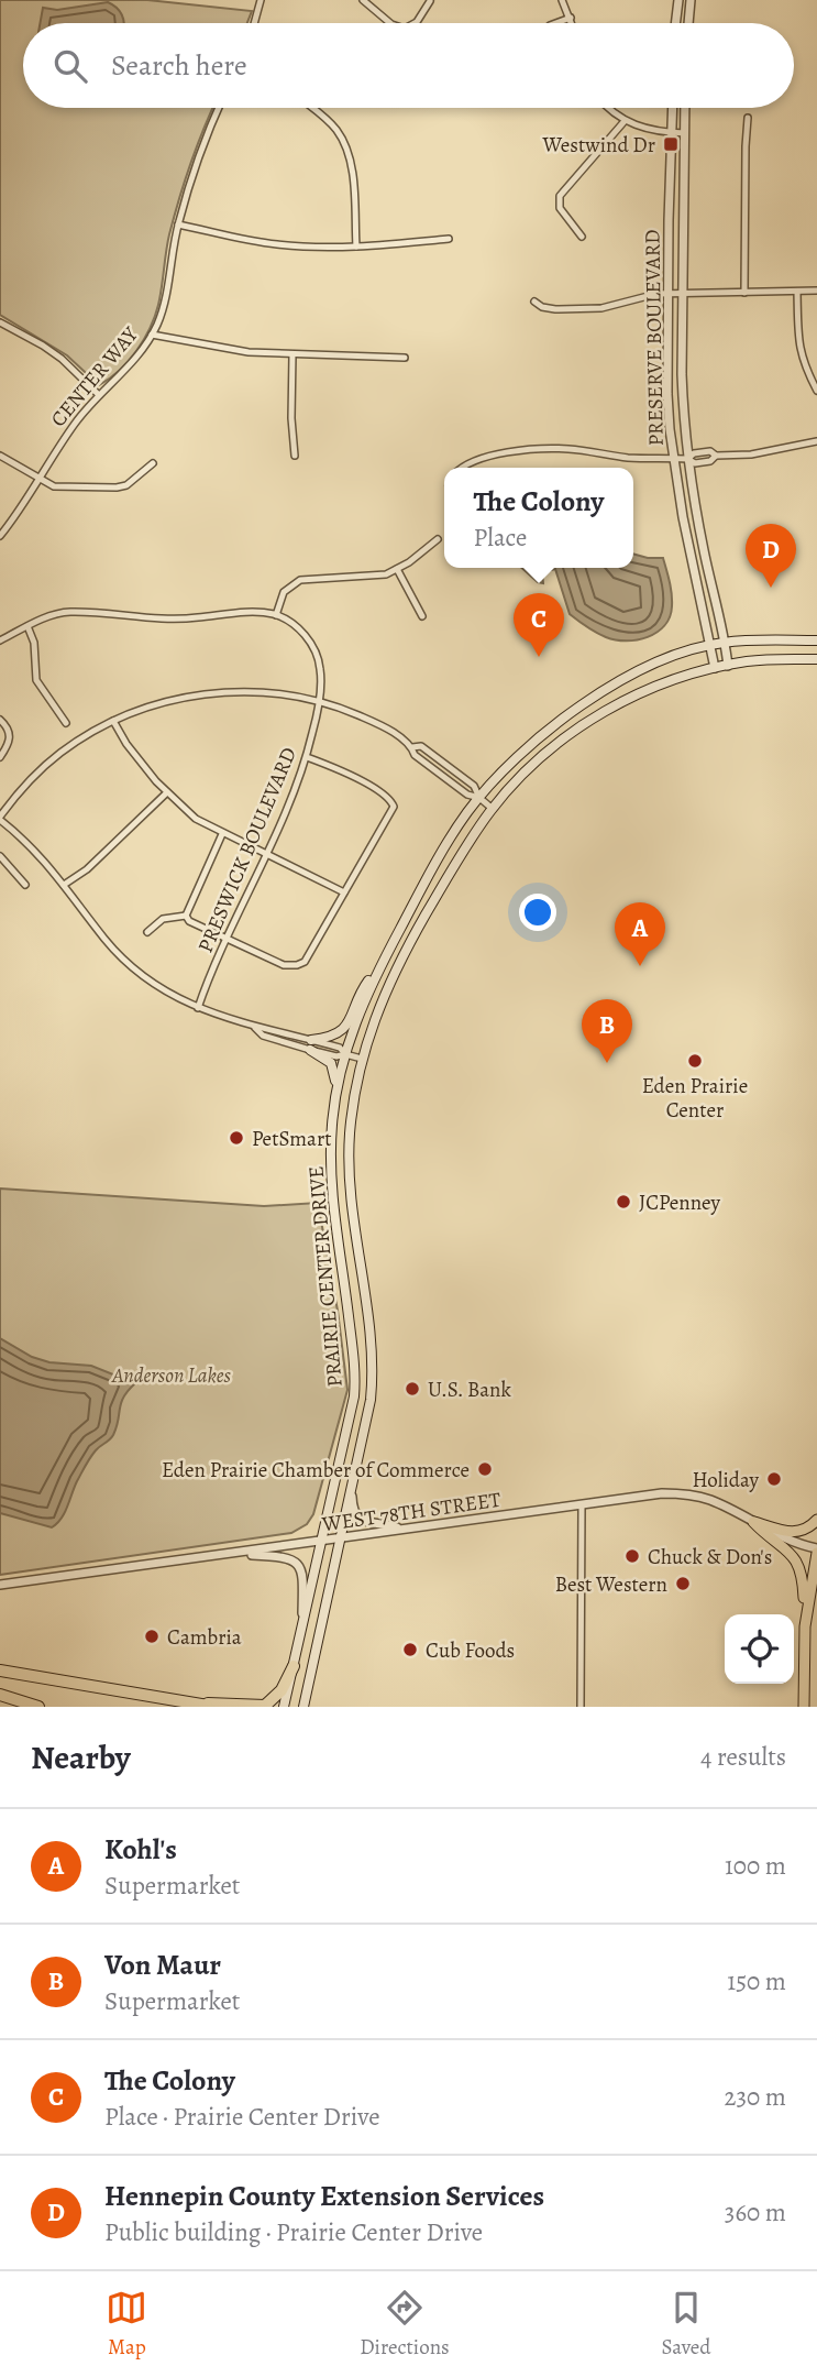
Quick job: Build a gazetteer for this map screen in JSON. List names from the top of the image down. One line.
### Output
{"streets":{"main road":["PRAIRIE CENTER DRIVE"],"street":["PRESERVE BOULEVARD","CENTER WAY","PRESWICK BOULEVARD","WEST 78TH STREET"]},"crossings":[["PRESERVE BOULEVARD","PRAIRIE CENTER DRIVE"],["PRAIRIE CENTER DRIVE","WEST 78TH STREET"]],"parks":["Anderson Lakes"],"places":{"transit":["Westwind Dr"],"other":["Eden Prairie Center","PetSmart","JCPenney","U.S. Bank","Eden Prairie Chamber of Commerce","Holiday","Chuck & Don's","Best Western","Cambria","Cub Foods"]},"page":{"search":"Search here","popup":["The Colony","Place"],"pins":["D","C","A","B"],"heading":["Nearby","4 results"],"list":[{"mark":"A","name":"Kohl's","note":"Supermarket","value":"100 m"},{"mark":"B","name":"Von Maur","note":"Supermarket","value":"150 m"},{"mark":"C","name":"The Colony","note":"Place · Prairie Center Drive","value":"230 m"},{"mark":"D","name":"Hennepin County Extension Services","note":"Public building · Prairie Center Drive","value":"360 m"}],"nav":["Map","Directions","Saved"]}}
